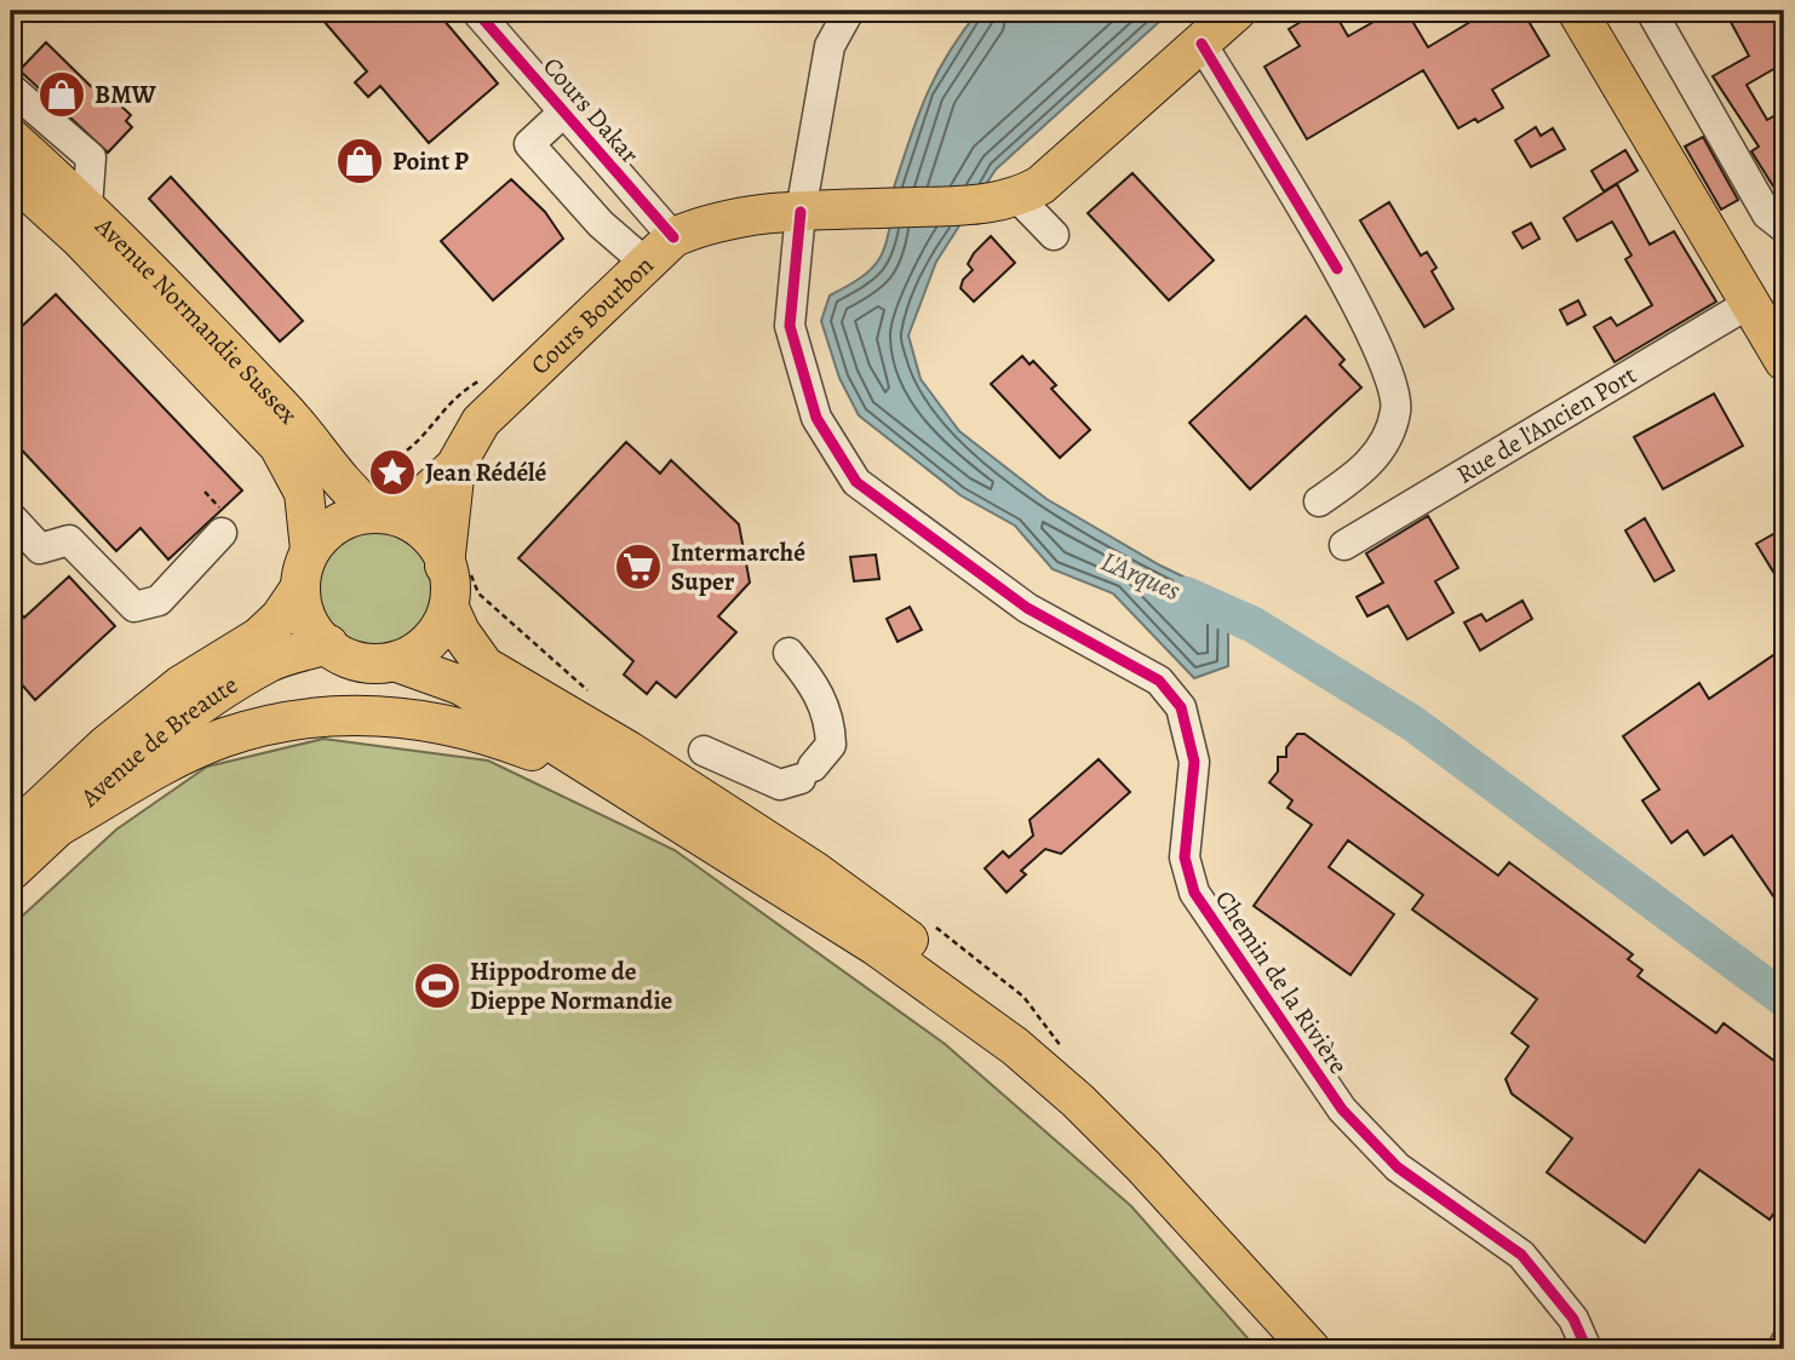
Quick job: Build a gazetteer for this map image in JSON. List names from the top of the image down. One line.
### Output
{"streets":{"main road":["Cours Bourbon","Avenue Normandie Sussex","Avenue de Breaute"],"street":["Cours Dakar","Rue de l'Ancien Port","Chemin de la Rivière"]},"crossings":[["Cours Dakar","Cours Bourbon"],["Cours Bourbon","Avenue Normandie Sussex"],["Cours Bourbon","Avenue de Breaute"],["Cours Bourbon","Chemin de la Rivière"],["Avenue Normandie Sussex","Avenue de Breaute"]],"water":["L'Arques"],"places":{"shop":["BMW","Point P"],"place":["Jean Rédélé"],"supermarket":["Intermarché Super"],"sports":["Hippodrome de Dieppe Normandie"]}}
